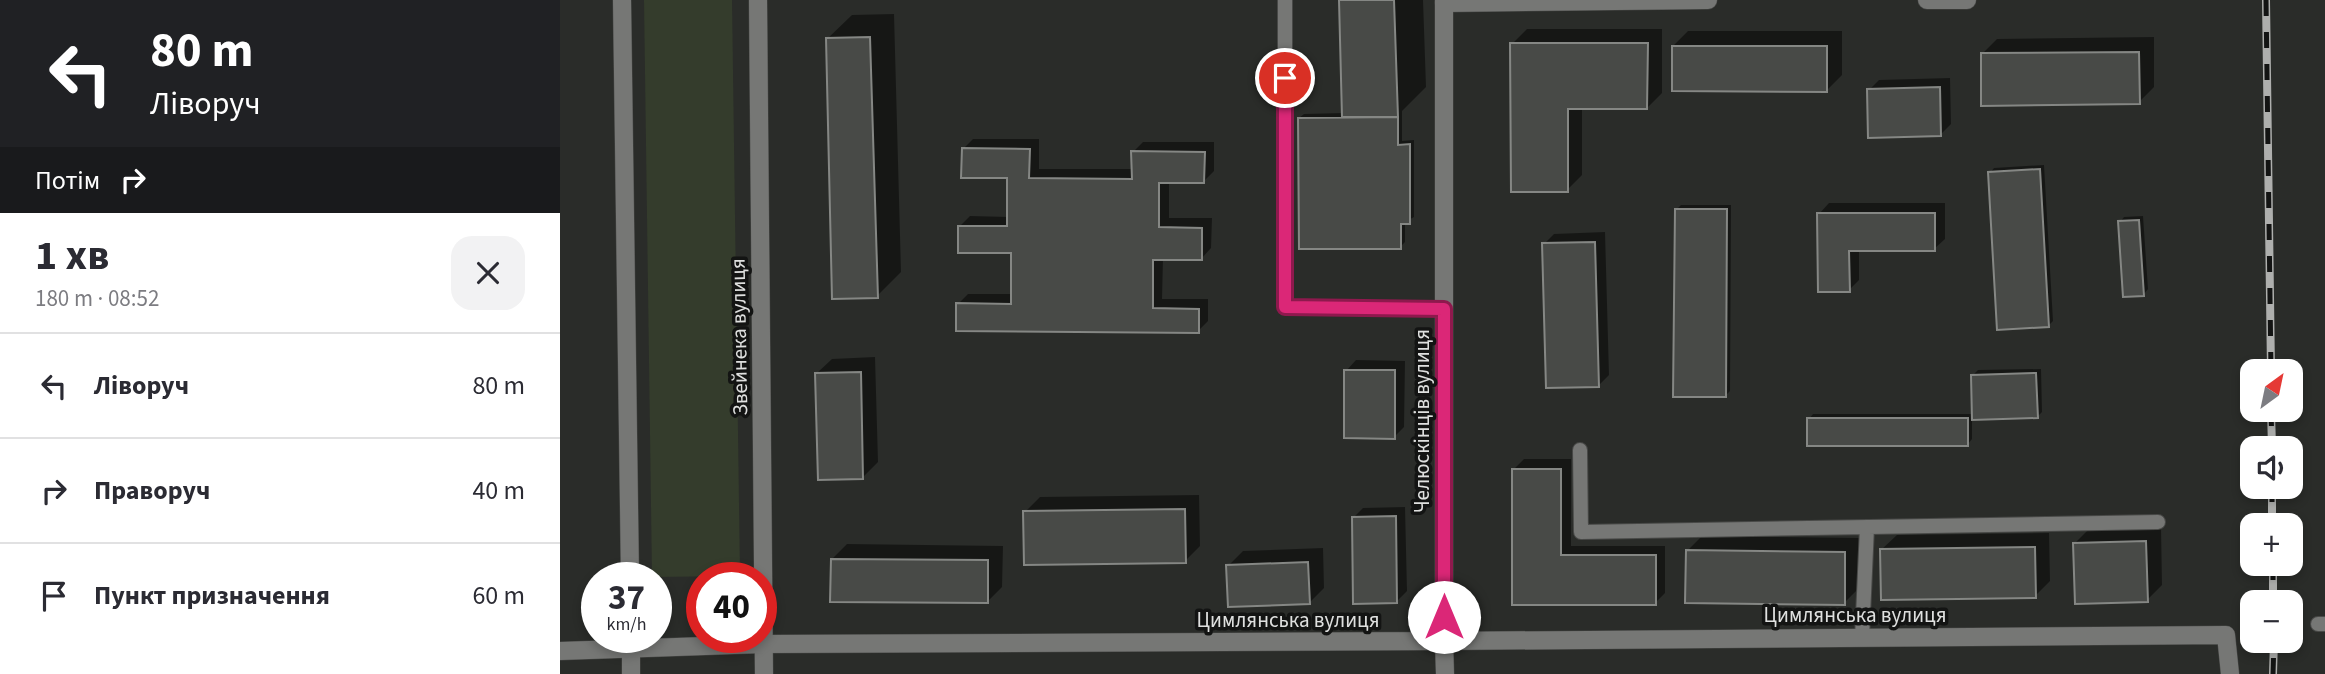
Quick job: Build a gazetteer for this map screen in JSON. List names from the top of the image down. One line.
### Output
{"streets":{"street":["Звейнека вулиця","Челюскінців вулиця","Цимлянська вулиця"]},"crossings":[["Челюскінців вулиця","Цимлянська вулиця"]],"north":"top right","page":{"turn":["80 m","Ліворуч"],"then":"Потім","heading":["1 хв","180 m · 08:52"],"list":[{"name":"Ліворуч","value":"80 m"},{"name":"Праворуч","value":"40 m"},{"name":"Пункт призначення","value":"60 m"}],"map_buttons":["+","−"],"speed":"37 km/h","limit":"40"}}
